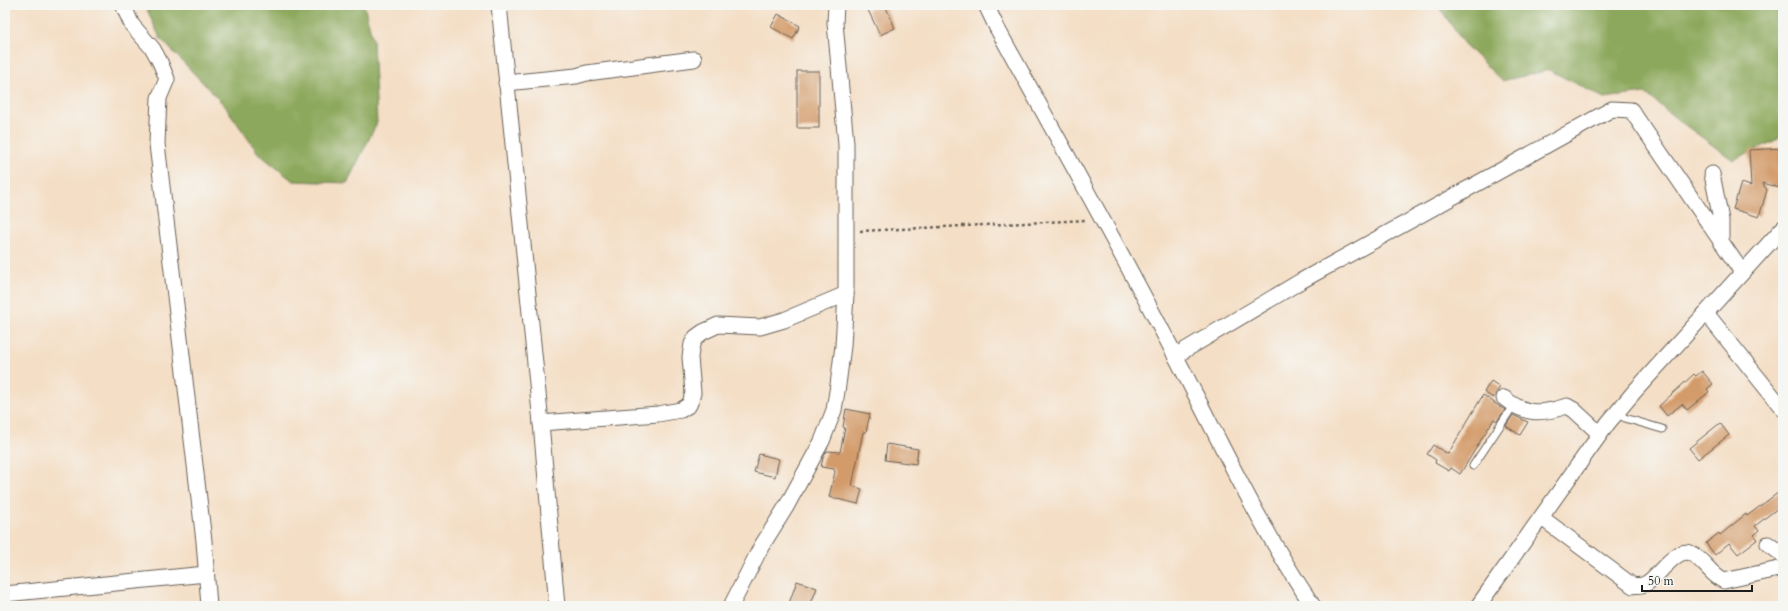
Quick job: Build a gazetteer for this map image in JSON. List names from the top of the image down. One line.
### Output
{"scale_bar":"50 m"}
